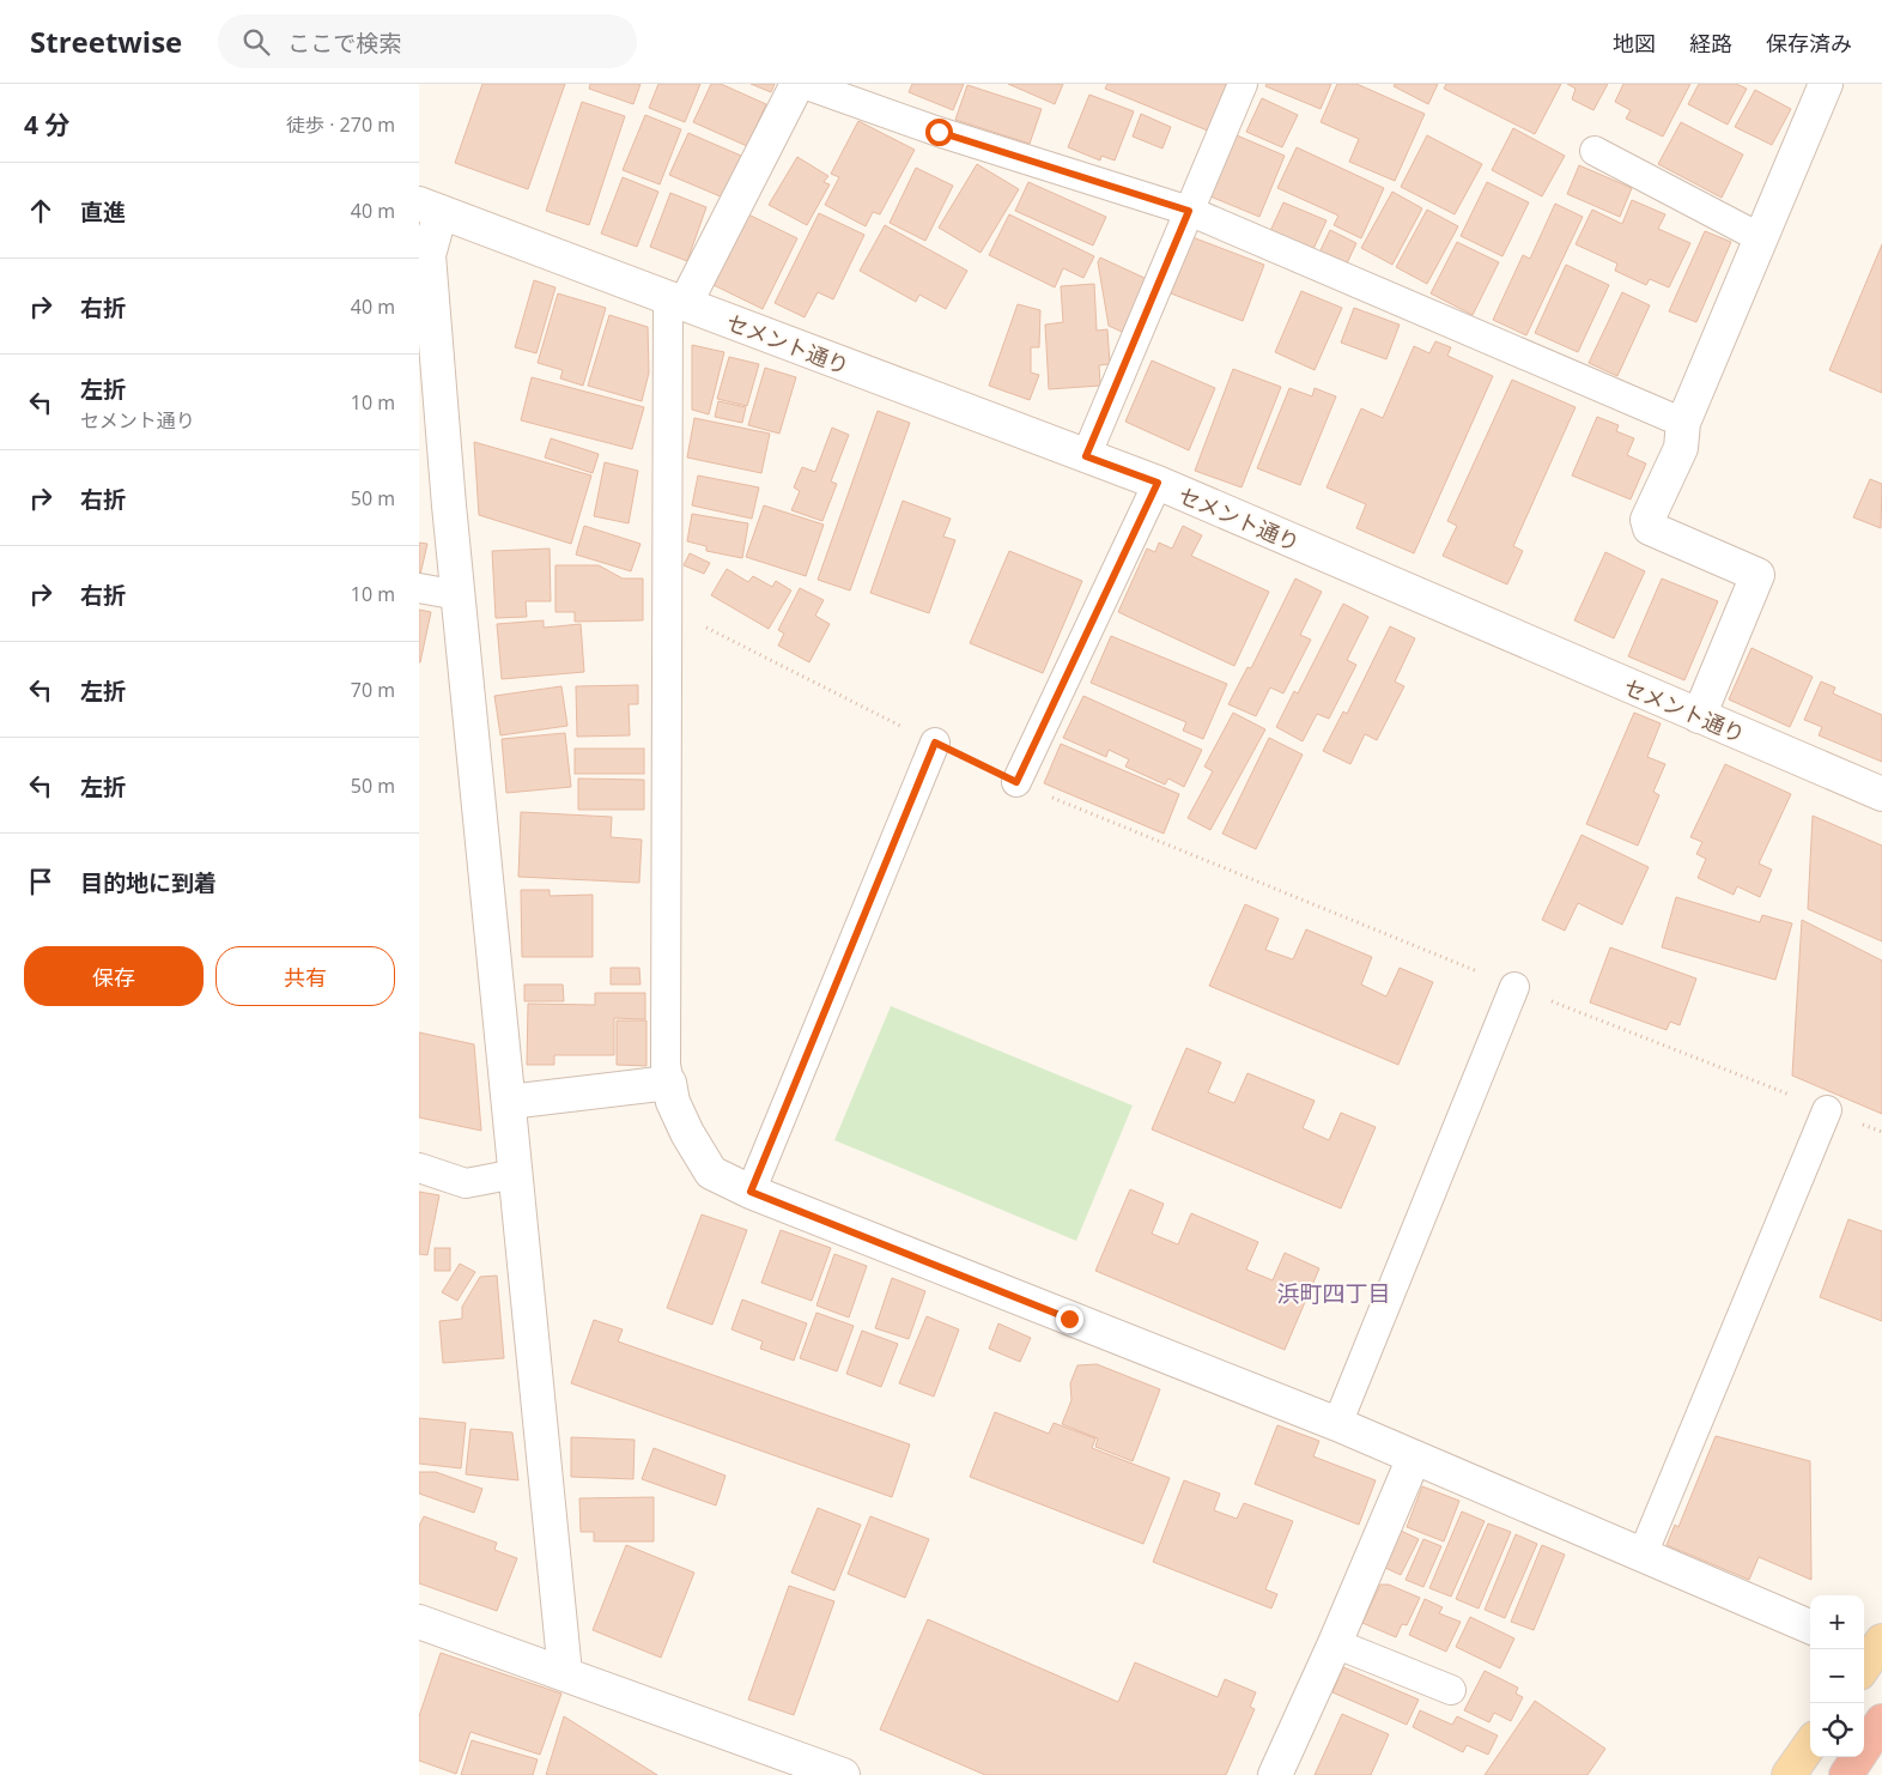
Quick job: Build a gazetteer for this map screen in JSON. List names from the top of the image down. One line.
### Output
{"streets":{"street":["セメント通り"]},"districts":["浜町四丁目"],"page":{"header":"Streetwise","search":"ここで検索","nav":["地図","経路","保存済み"],"heading":["4 分","徒歩 · 270 m"],"list":[["直進","40 m"],["右折","40 m"],["左折","セメント通り","10 m"],["右折","50 m"],["右折","10 m"],["左折","70 m"],["左折","50 m"],"目的地に到着"],"buttons":["保存","共有"],"map_buttons":["+","−"]}}
